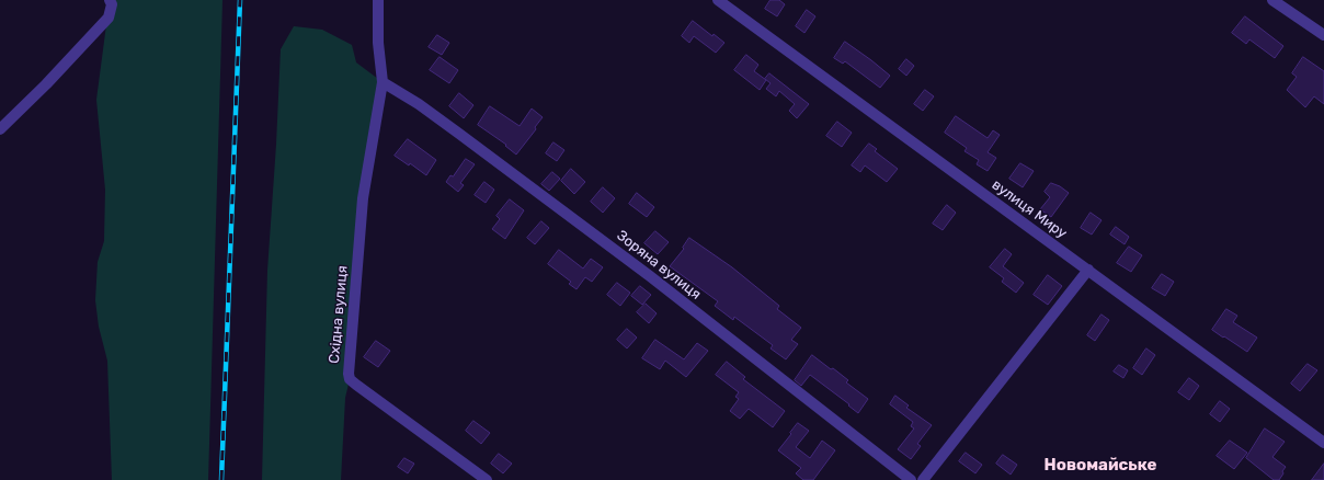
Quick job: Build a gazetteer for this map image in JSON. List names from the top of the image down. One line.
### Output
{"streets":{"street":["вулиця Миру","Зоряна вулиця","Східна вулиця"]},"crossings":[["Зоряна вулиця","Східна вулиця"]],"districts":["Новомайське"]}
